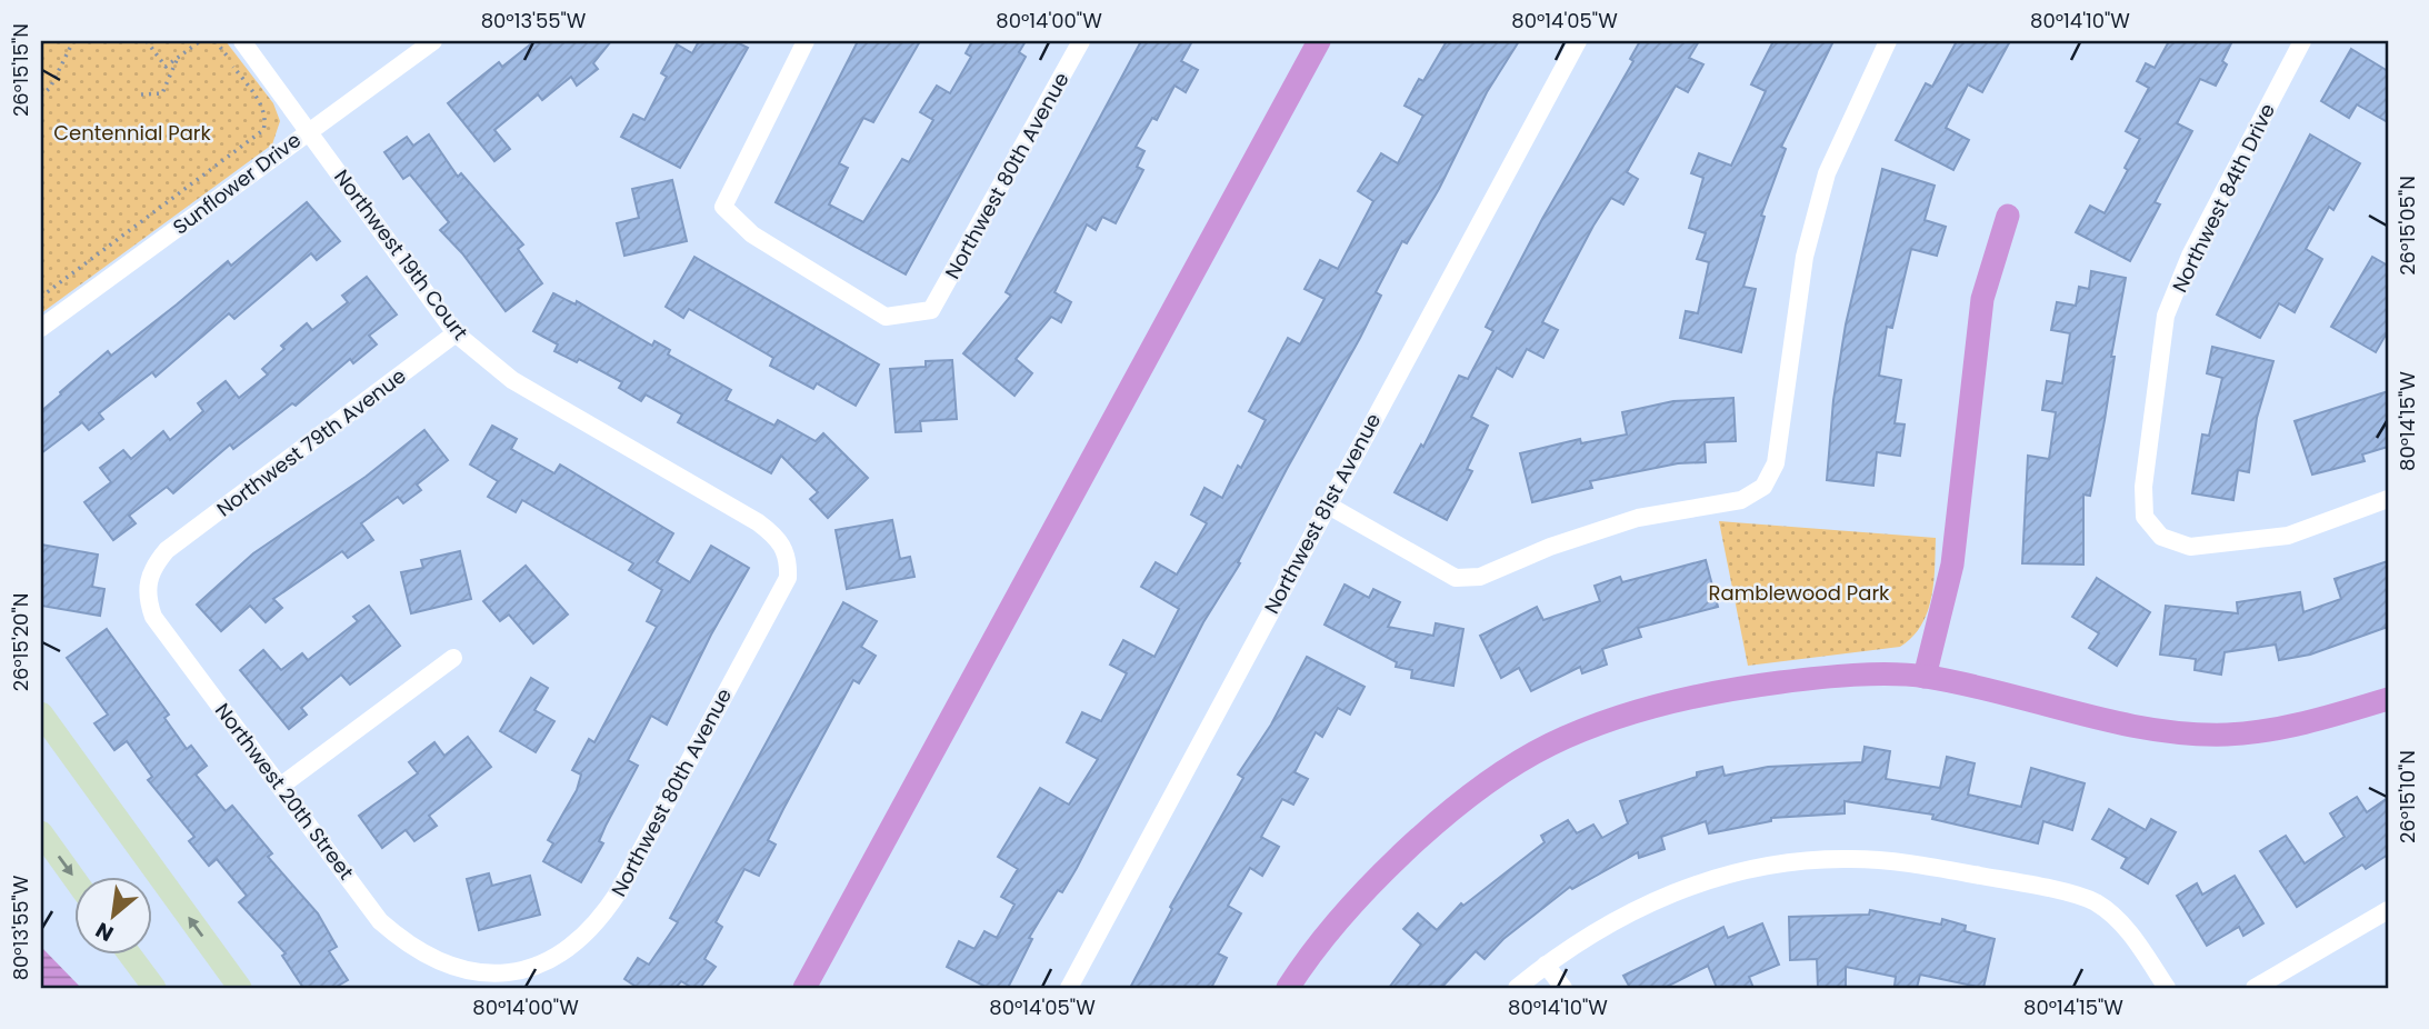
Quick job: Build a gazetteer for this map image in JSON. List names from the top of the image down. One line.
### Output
{"streets":{"street":["Northwest 80th Avenue","Sunflower Drive","Northwest 84th Drive","Northwest 19th Court","Northwest 79th Avenue","Northwest 81st Avenue","Northwest 20th Street"]},"crossings":[["Northwest 80th Avenue","Northwest 19th Court"],["Northwest 80th Avenue","Northwest 20th Street"],["Sunflower Drive","Northwest 19th Court"],["Northwest 19th Court","Northwest 79th Avenue"],["Northwest 79th Avenue","Northwest 20th Street"]],"parks":["Centennial Park","Ramblewood Park"],"north":"bottom left","coordinates":["80°13'55\"W","80°14'00\"W","80°14'05\"W","80°14'10\"W","26°15'15\"N","26°15'05\"N","80°14'15\"W","26°15'20\"N","26°15'10\"N"]}
